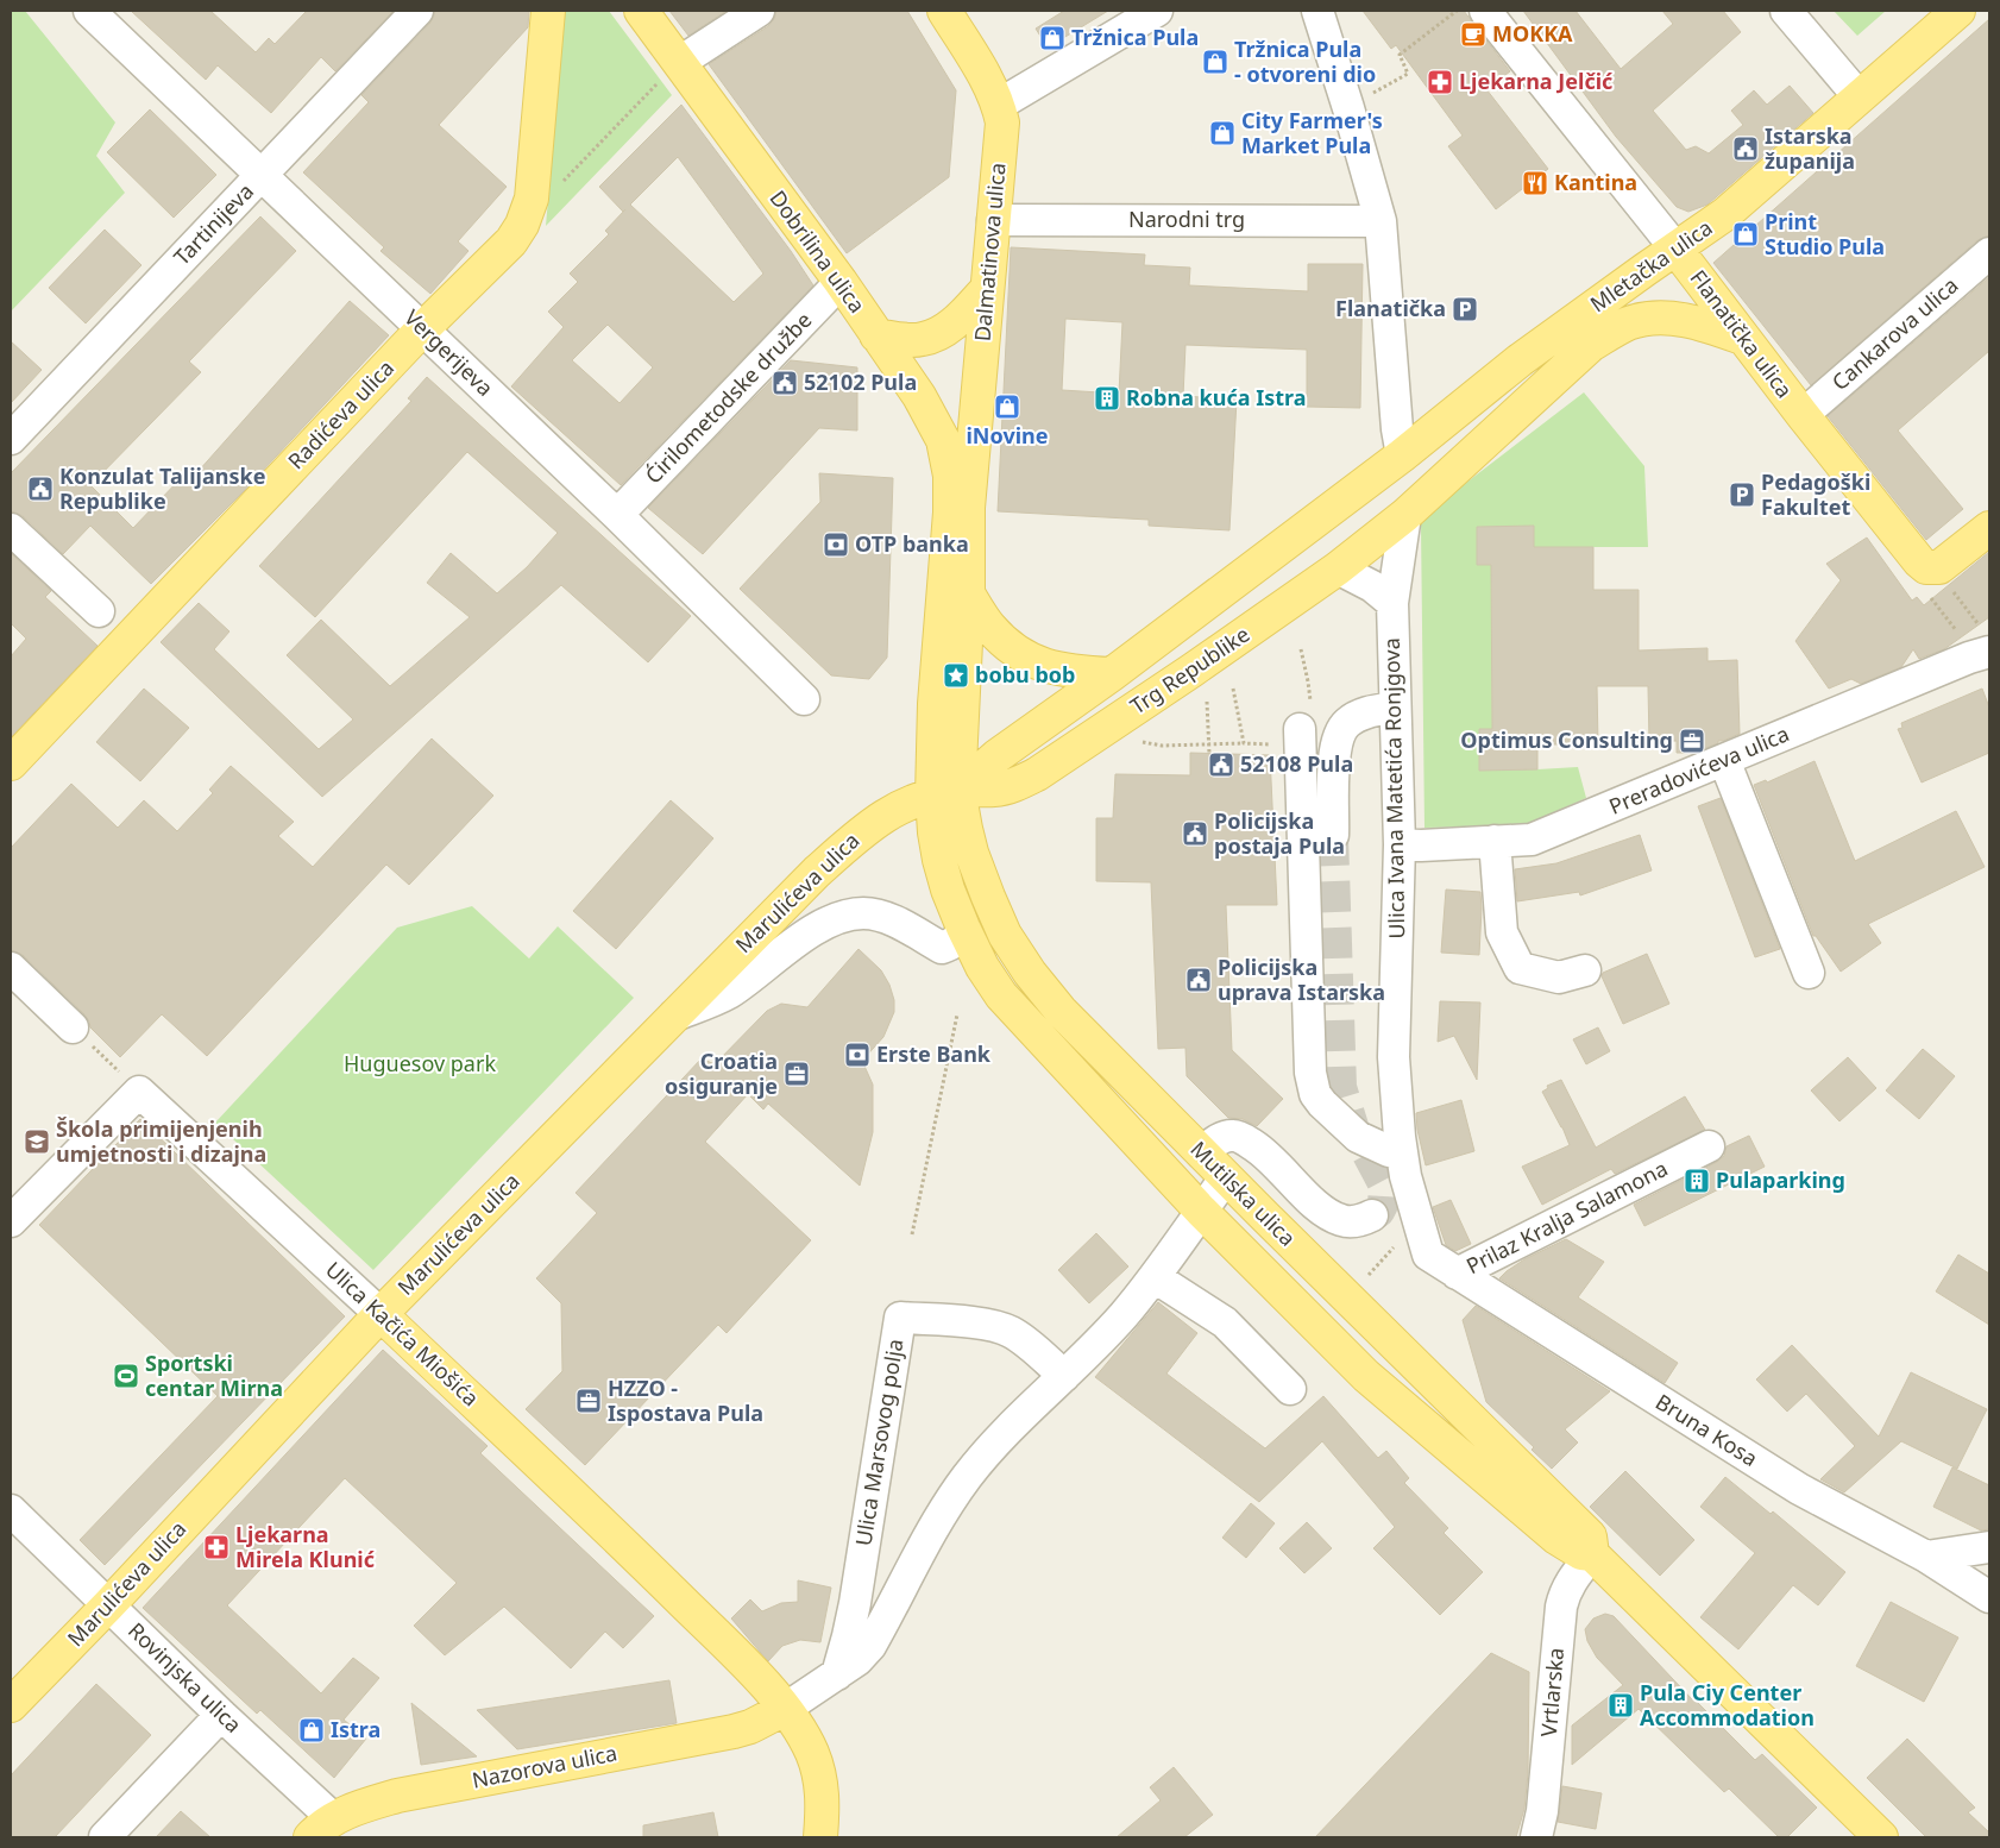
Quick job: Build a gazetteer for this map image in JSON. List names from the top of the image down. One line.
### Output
{"streets":{"main road":["Dobrilina ulica","Dalmatinova ulica","Mletačka ulica","Flanatička ulica","Radićeva ulica","Trg Republike","Marulićeva ulica","Mutilska ulica","Ulica Kačića Miošića","Nazorova ulica"],"street":["Narodni trg","Tartinijeva","Cankarova ulica","Vergerijeva","Ćirilometodske družbe","Preradovićeva ulica","Ulica Ivana Matetića Ronjgova","Prilaz Kralja Salamona","Bruna Kosa","Ulica Marsovog polja","Rovinjska ulica","Vrtlarska"]},"crossings":[["Narodni trg","Dalmatinova ulica"],["Tartinijeva","Vergerijeva"],["Dobrilina ulica","Dalmatinova ulica"],["Dobrilina ulica","Ćirilometodske družbe"],["Mletačka ulica","Flanatička ulica"],["Mletačka ulica","Trg Republike"],["Mletačka ulica","Ulica Ivana Matetića Ronjgova"],["Flanatička ulica","Cankarova ulica"],["Vergerijeva","Ćirilometodske družbe"],["Vergerijeva","Radićeva ulica"],["Trg Republike","Ulica Ivana Matetića Ronjgova"],["Trg Republike","Marulićeva ulica"],["Trg Republike","Mutilska ulica"],["Preradovićeva ulica","Ulica Ivana Matetića Ronjgova"],["Ulica Ivana Matetića Ronjgova","Bruna Kosa"],["Marulićeva ulica","Mutilska ulica"],["Marulićeva ulica","Ulica Kačića Miošića"],["Marulićeva ulica","Rovinjska ulica"],["Mutilska ulica","Vrtlarska"],["Prilaz Kralja Salamona","Bruna Kosa"],["Ulica Kačića Miošića","Nazorova ulica"],["Rovinjska ulica","Nazorova ulica"]],"parks":["Huguesov park"],"places":{"cafe":["MOKKA"],"shop":["Tržnica Pula","Tržnica Pula - otvoreni dio","City Farmer's Market Pula","Print Studio Pula","iNovine","Istra"],"pharmacy":["Ljekarna Jelčić","Ljekarna Mirela Klunić"],"public building":["Istarska županija","52102 Pula","Konzulat Talijanske Republike","52108 Pula","Policijska postaja Pula","Policijska uprava Istarska"],"restaurant":["Kantina"],"parking":["Flanatička","Pedagoški Fakultet"],"building":["Robna kuća Istra","Pulaparking","Pula Ciy Center Accommodation"],"bank":["OTP banka","Erste Bank"],"place":["bobu bob"],"office":["Optimus Consulting","Croatia osiguranje","HZZO - Ispostava Pula"],"school or university":["Škola primijenjenih umjetnosti i dizajna"],"sports":["Sportski centar Mirna"]}}
